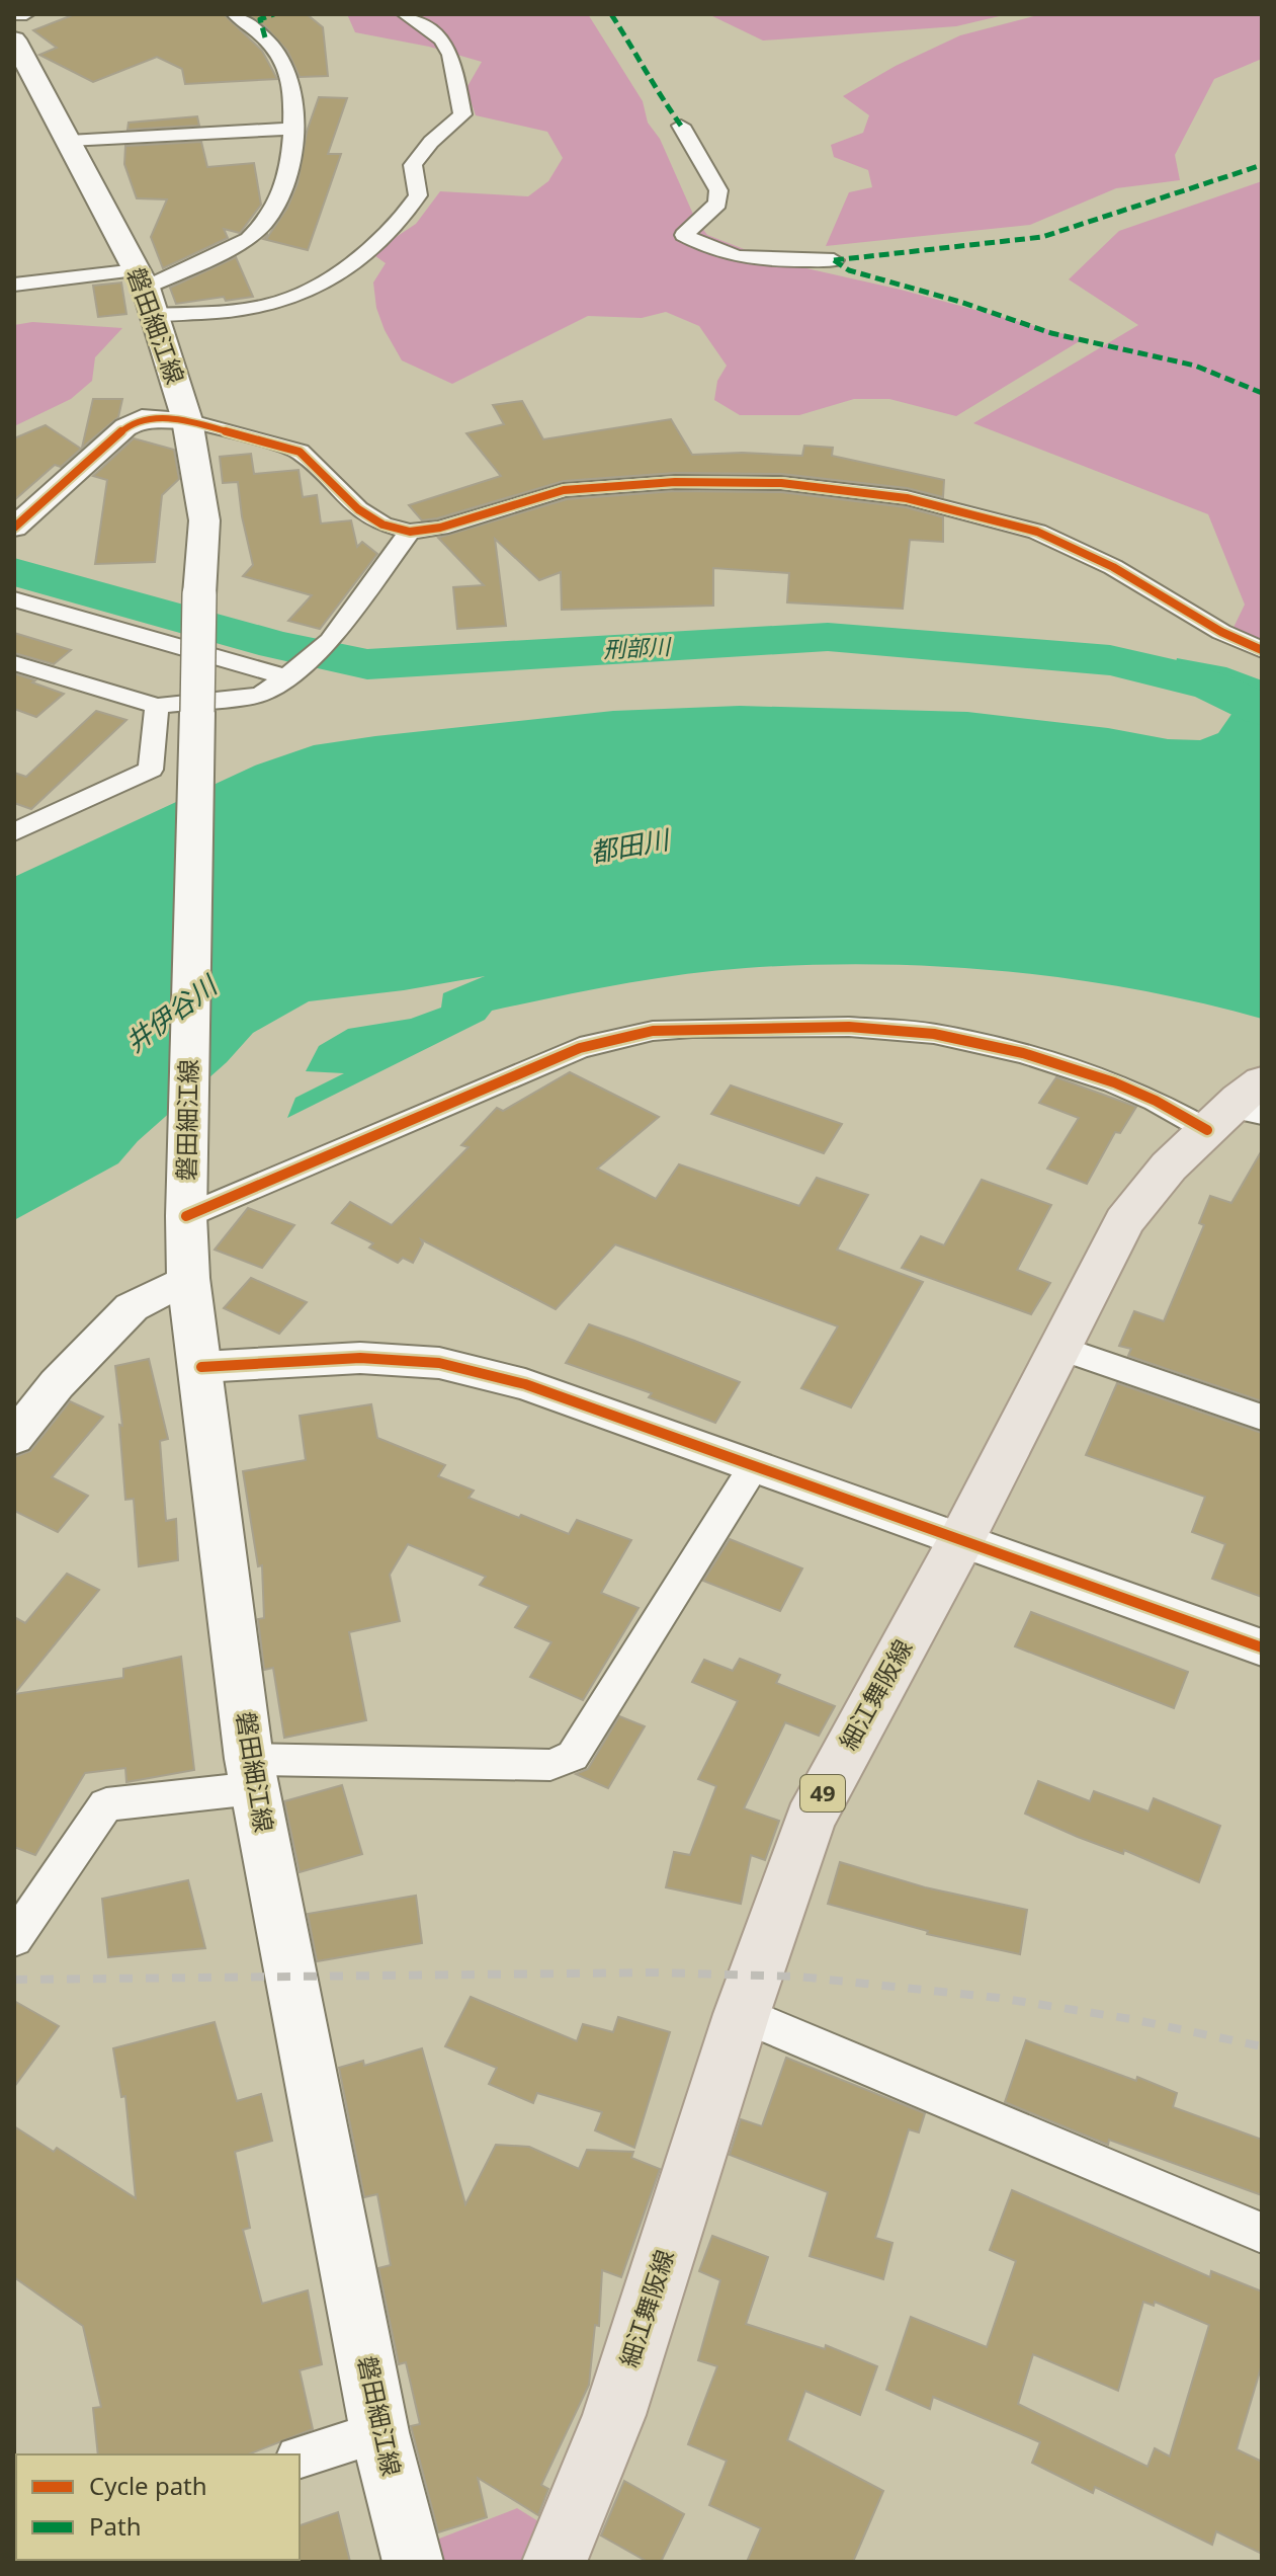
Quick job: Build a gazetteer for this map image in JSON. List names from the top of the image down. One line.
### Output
{"streets":{"main road":["磐田細江線","細江舞阪線","49"]},"water":["刑部川","都田川","井伊谷川"],"legend":["Cycle path","Path"]}
